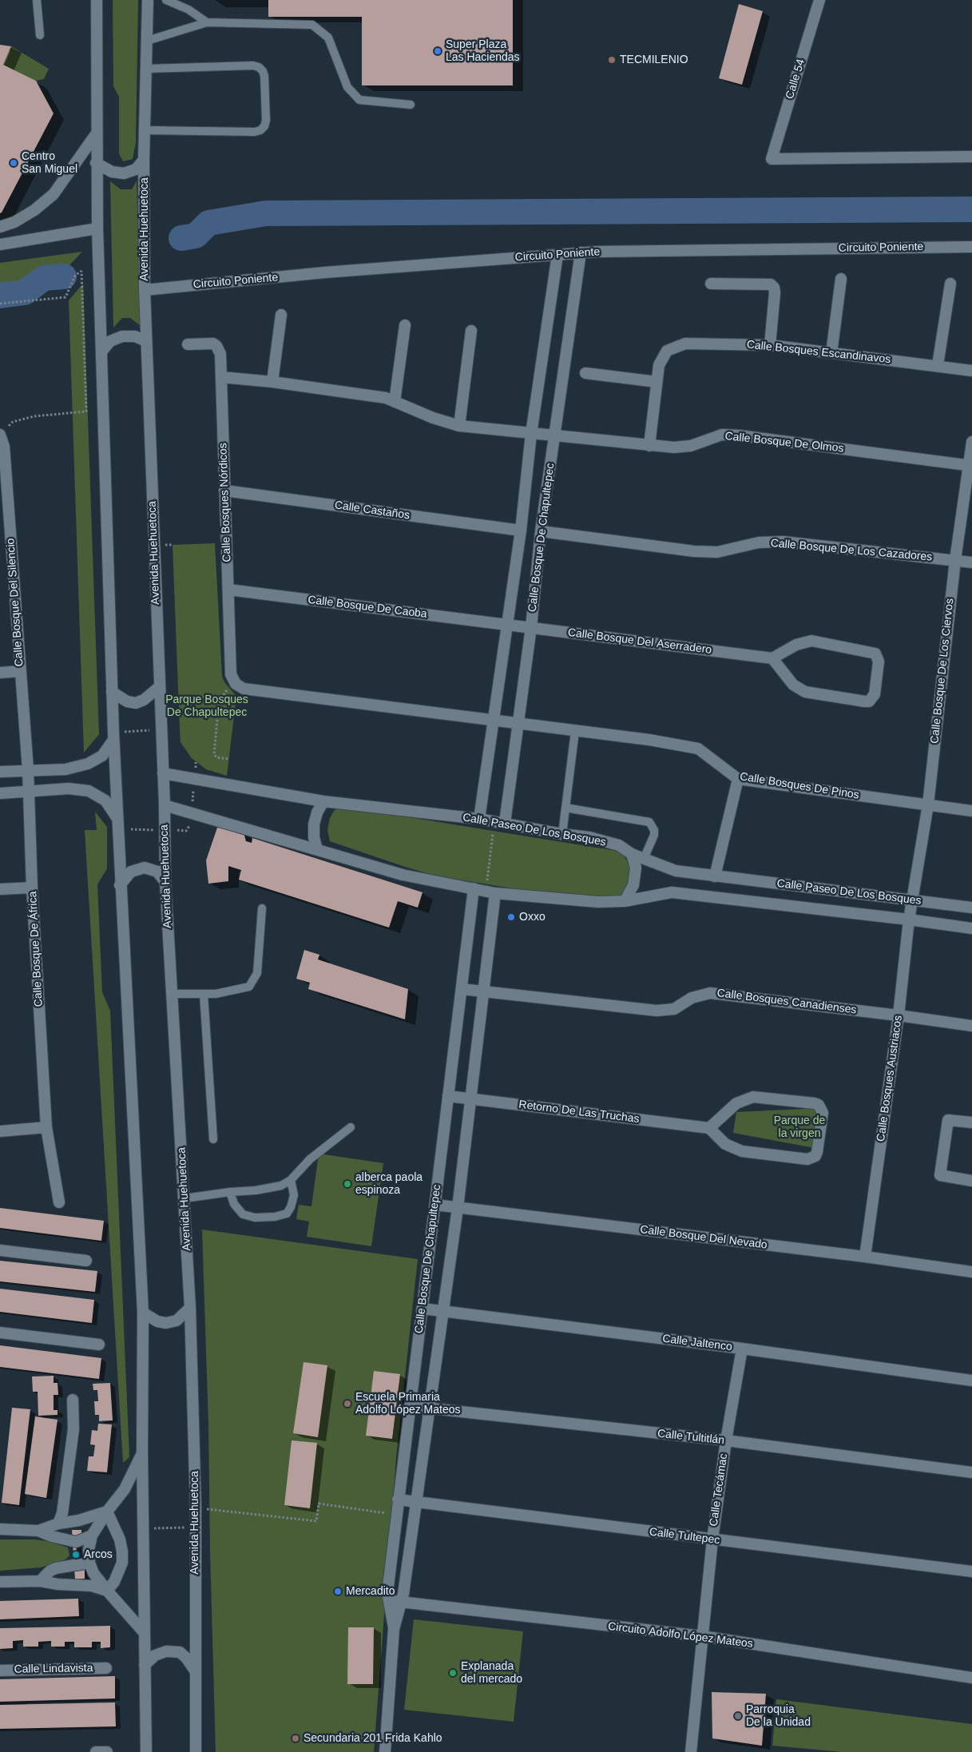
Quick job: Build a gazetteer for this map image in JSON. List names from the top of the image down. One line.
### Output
{"streets":{"street":["Calle 54","Avenida Huehuetoca","Circuito Poniente","Calle Bosques Escandinavos","Calle Bosque De Olmos","Calle Bosques Nórdicos","Calle Castaños","Calle Bosque De Chapultepec","Calle Bosque De Los Cazadores","Calle Bosque Del Silencio","Calle Bosque De Caoba","Calle Bosque Del Aserradero","Calle Bosque De Los Ciervos","Calle Bosques De Pinos","Calle Paseo De Los Bosques","Calle Bosque De África","Calle Bosques Canadienses","Calle Bosques Austriacos","Retorno De Las Truchas","Calle Bosque Del Nevado","Calle Jaltenco","Calle Tultitlán","Calle Tecámac","Calle Tultepec","Circuito Adolfo López Mateos","Calle Lindavista"]},"crossings":[["Avenida Huehuetoca","Circuito Poniente"],["Avenida Huehuetoca","Calle Paseo De Los Bosques"],["Circuito Poniente","Calle Bosque De Chapultepec"],["Calle Bosque De Olmos","Calle Bosque De Chapultepec"],["Calle Bosque De Olmos","Calle Bosque De Los Ciervos"],["Calle Bosques Nórdicos","Calle Castaños"],["Calle Bosques Nórdicos","Calle Bosque De Caoba"],["Calle Castaños","Calle Bosque De Chapultepec"],["Calle Bosque De Chapultepec","Calle Bosque De Los Cazadores"],["Calle Bosque De Chapultepec","Calle Bosque De Caoba"],["Calle Bosque De Chapultepec","Calle Bosque Del Aserradero"],["Calle Bosque De Chapultepec","Calle Bosques De Pinos"],["Calle Bosque De Chapultepec","Calle Paseo De Los Bosques"],["Calle Bosque De Chapultepec","Calle Bosques Canadienses"],["Calle Bosque De Chapultepec","Retorno De Las Truchas"],["Calle Bosque De Chapultepec","Calle Bosque Del Nevado"],["Calle Bosque De Chapultepec","Calle Jaltenco"],["Calle Bosque De Chapultepec","Calle Tultitlán"],["Calle Bosque De Chapultepec","Calle Tultepec"],["Calle Bosque De Chapultepec","Circuito Adolfo López Mateos"],["Calle Bosque De Los Cazadores","Calle Bosque De Los Ciervos"],["Calle Bosque Del Silencio","Calle Bosque De África"],["Calle Bosque De Caoba","Calle Bosque Del Aserradero"],["Calle Bosque De Los Ciervos","Calle Bosques De Pinos"],["Calle Bosque De Los Ciervos","Calle Paseo De Los Bosques"],["Calle Bosque De Los Ciervos","Calle Bosques Austriacos"],["Calle Paseo De Los Bosques","Calle Bosques Austriacos"],["Calle Bosques Canadienses","Calle Bosques Austriacos"],["Calle Bosques Austriacos","Calle Bosque Del Nevado"],["Calle Jaltenco","Calle Tecámac"],["Calle Tultitlán","Calle Tecámac"],["Calle Tecámac","Calle Tultepec"],["Calle Tecámac","Circuito Adolfo López Mateos"]],"parks":["Parque Bosques De Chapultepec","Parque de la virgen"],"places":["Super Plaza Las Haciendas","TECMILENIO","Centro San Miguel","Oxxo","alberca paola espinoza","Escuela Primaria Adolfo López Mateos","Arcos","Mercadito","Explanada del mercado","Parroquia De la Unidad","Secundaria 201 Frida Kahlo"]}
